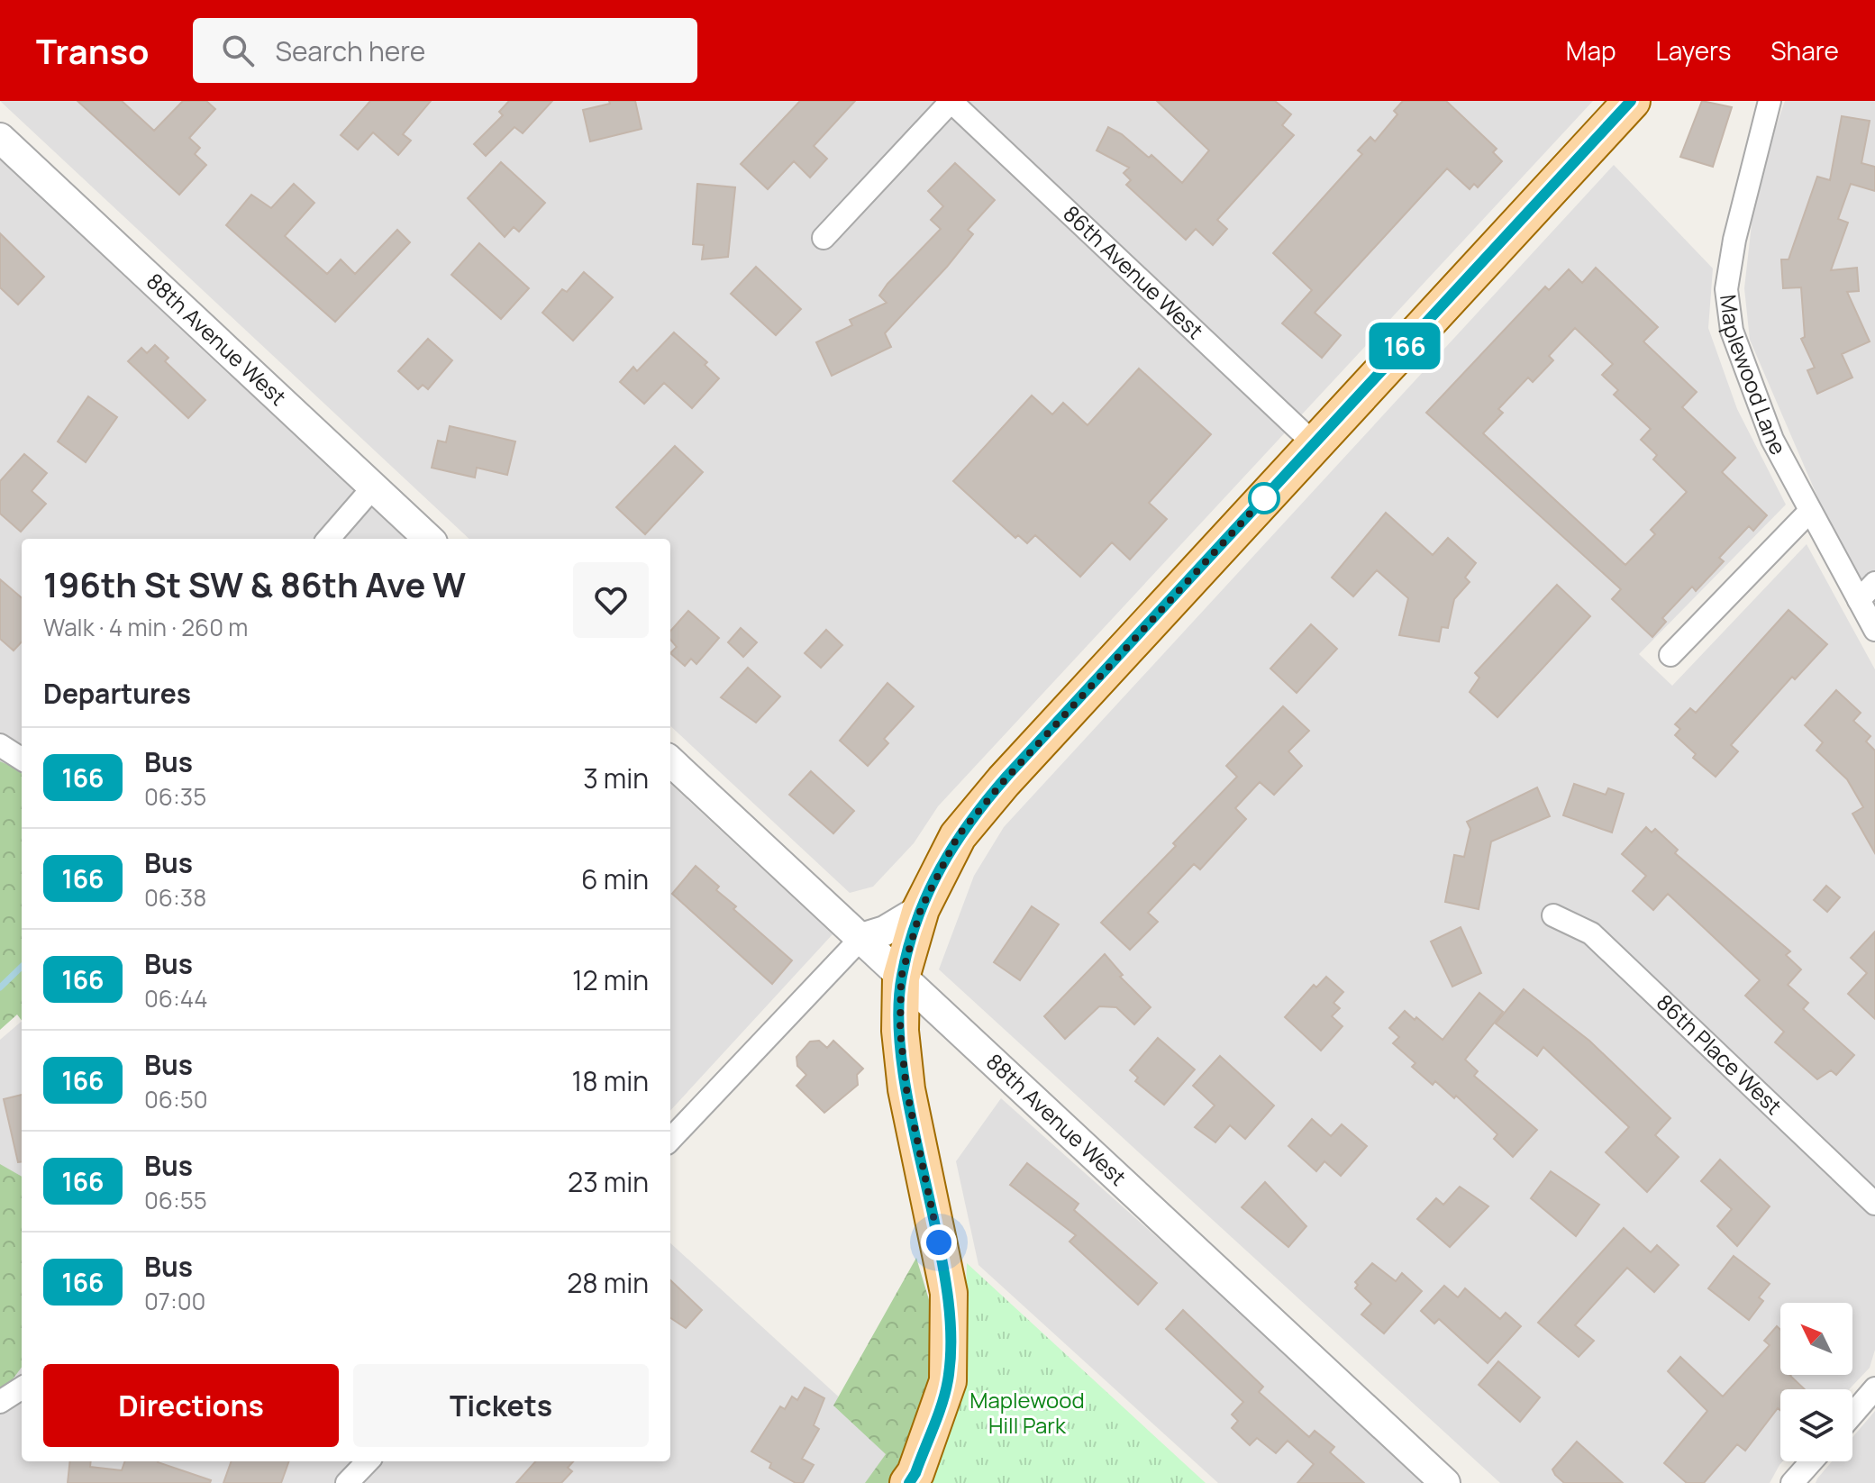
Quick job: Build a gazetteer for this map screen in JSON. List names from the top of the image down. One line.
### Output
{"streets":{"street":["86th Avenue West","88th Avenue West","Maplewood Lane","86th Place West"]},"parks":["Maplewood Hill Park"],"lines":["bus line 166"],"north":"top left","page":{"header":"Transo","search":"Search here","nav":["Map","Layers","Share"],"on_map":"166","heading":[["196th St SW & 86th Ave W","Walk · 4 min · 260 m"],"Departures"],"list":[{"mark":"166","name":"Bus","note":"06:35","value":"3 min"},{"mark":"166","name":"Bus","note":"06:38","value":"6 min"},{"mark":"166","name":"Bus","note":"06:44","value":"12 min"},{"mark":"166","name":"Bus","note":"06:50","value":"18 min"},{"mark":"166","name":"Bus","note":"06:55","value":"23 min"},{"mark":"166","name":"Bus","note":"07:00","value":"28 min"}],"buttons":["Directions","Tickets"]}}
